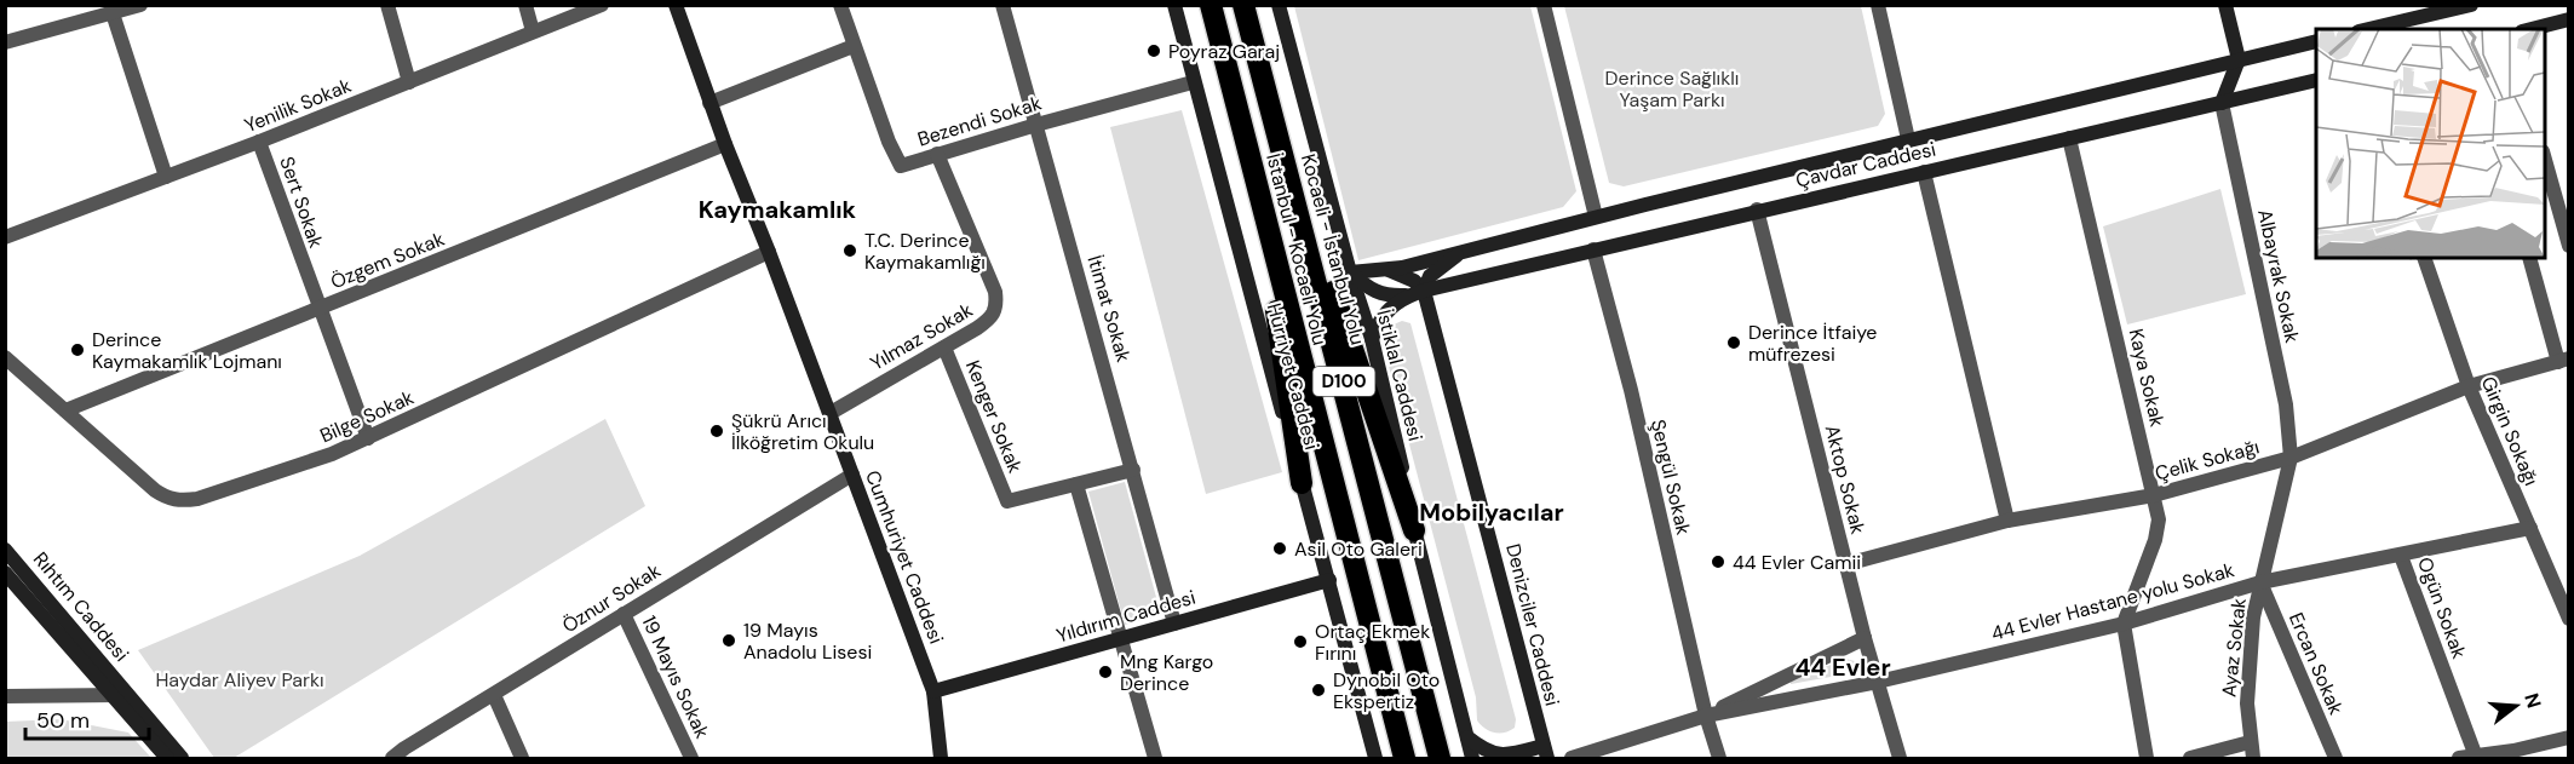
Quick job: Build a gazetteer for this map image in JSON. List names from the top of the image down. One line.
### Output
{"streets":{"highway":["İstanbul - Kocaeli Yolu","Kocaeli - İstanbul Yolu","D100"],"main road":["Çavdar Caddesi","İstiklal Caddesi","Hürriyet Caddesi","Cumhuriyet Caddesi","Rıhtım Caddesi","Yıldırım Caddesi","Denizciler Caddesi"],"street":["Yenilik Sokak","Bezendi Sokak","Sert Sokak","Özgem Sokak","Albayrak Sokak","İtimat Sokak","Yılmaz Sokak","Kaya Sokak","Bilge Sokak","Kenger Sokak","Girgin Sokağı","Çelik Sokağı","Şengül Sokak","Aktop Sokak","Öznur Sokak","44 Evler Hastane yolu Sokak","Ogün Sokak","Ayaz Sokak","Ercan Sokak","19 Mayıs Sokak"]},"crossings":[["Yenilik Sokak","Sert Sokak"],["Bezendi Sokak","İtimat Sokak"],["Bezendi Sokak","Yılmaz Sokak"],["Bezendi Sokak","Hürriyet Caddesi"],["Çavdar Caddesi","Albayrak Sokak"],["Çavdar Caddesi","İstiklal Caddesi"],["Çavdar Caddesi","Kaya Sokak"],["Çavdar Caddesi","Şengül Sokak"],["Çavdar Caddesi","Aktop Sokak"],["Çavdar Caddesi","Denizciler Caddesi"],["Sert Sokak","Özgem Sokak"],["Sert Sokak","Bilge Sokak"],["Özgem Sokak","Bilge Sokak"],["Özgem Sokak","Cumhuriyet Caddesi"],["Albayrak Sokak","Çelik Sokağı"],["Albayrak Sokak","Ayaz Sokak"],["İtimat Sokak","Kenger Sokak"],["İtimat Sokak","Yıldırım Caddesi"],["Yılmaz Sokak","Kenger Sokak"],["Yılmaz Sokak","Cumhuriyet Caddesi"],["Hürriyet Caddesi","Yıldırım Caddesi"],["Kaya Sokak","Çelik Sokağı"],["Kaya Sokak","44 Evler Hastane yolu Sokak"],["Bilge Sokak","Cumhuriyet Caddesi"],["Girgin Sokağı","Çelik Sokağı"],["Girgin Sokağı","44 Evler Hastane yolu Sokak"],["Çelik Sokağı","Aktop Sokak"],["Çelik Sokağı","Ayaz Sokak"],["Şengül Sokak","44 Evler Hastane yolu Sokak"],["Aktop Sokak","44 Evler Hastane yolu Sokak"],["Cumhuriyet Caddesi","Öznur Sokak"],["Cumhuriyet Caddesi","Yıldırım Caddesi"],["Öznur Sokak","19 Mayıs Sokak"],["44 Evler Hastane yolu Sokak","Ogün Sokak"],["44 Evler Hastane yolu Sokak","Ayaz Sokak"],["44 Evler Hastane yolu Sokak","Ercan Sokak"],["Ayaz Sokak","Ercan Sokak"]],"districts":["Kaymakamlık","Mobilyacılar","44 Evler"],"parks":["Derince Sağlıklı Yaşam Parkı","Haydar Aliyev Parkı"],"places":["Poyraz Garaj","T.C. Derince Kaymakamlığı","Derince İtfaiye müfrezesi","Derince Kaymakamlık Lojmanı","Şükrü Arıcı İlköğretim Okulu","Asil Oto Galeri","44 Evler Camii","19 Mayıs Anadolu Lisesi","Ortaç Ekmek Fırını","Mng Kargo Derince","Dynobil Oto Ekspertiz"],"scale_bar":"50 m","north":"right"}
